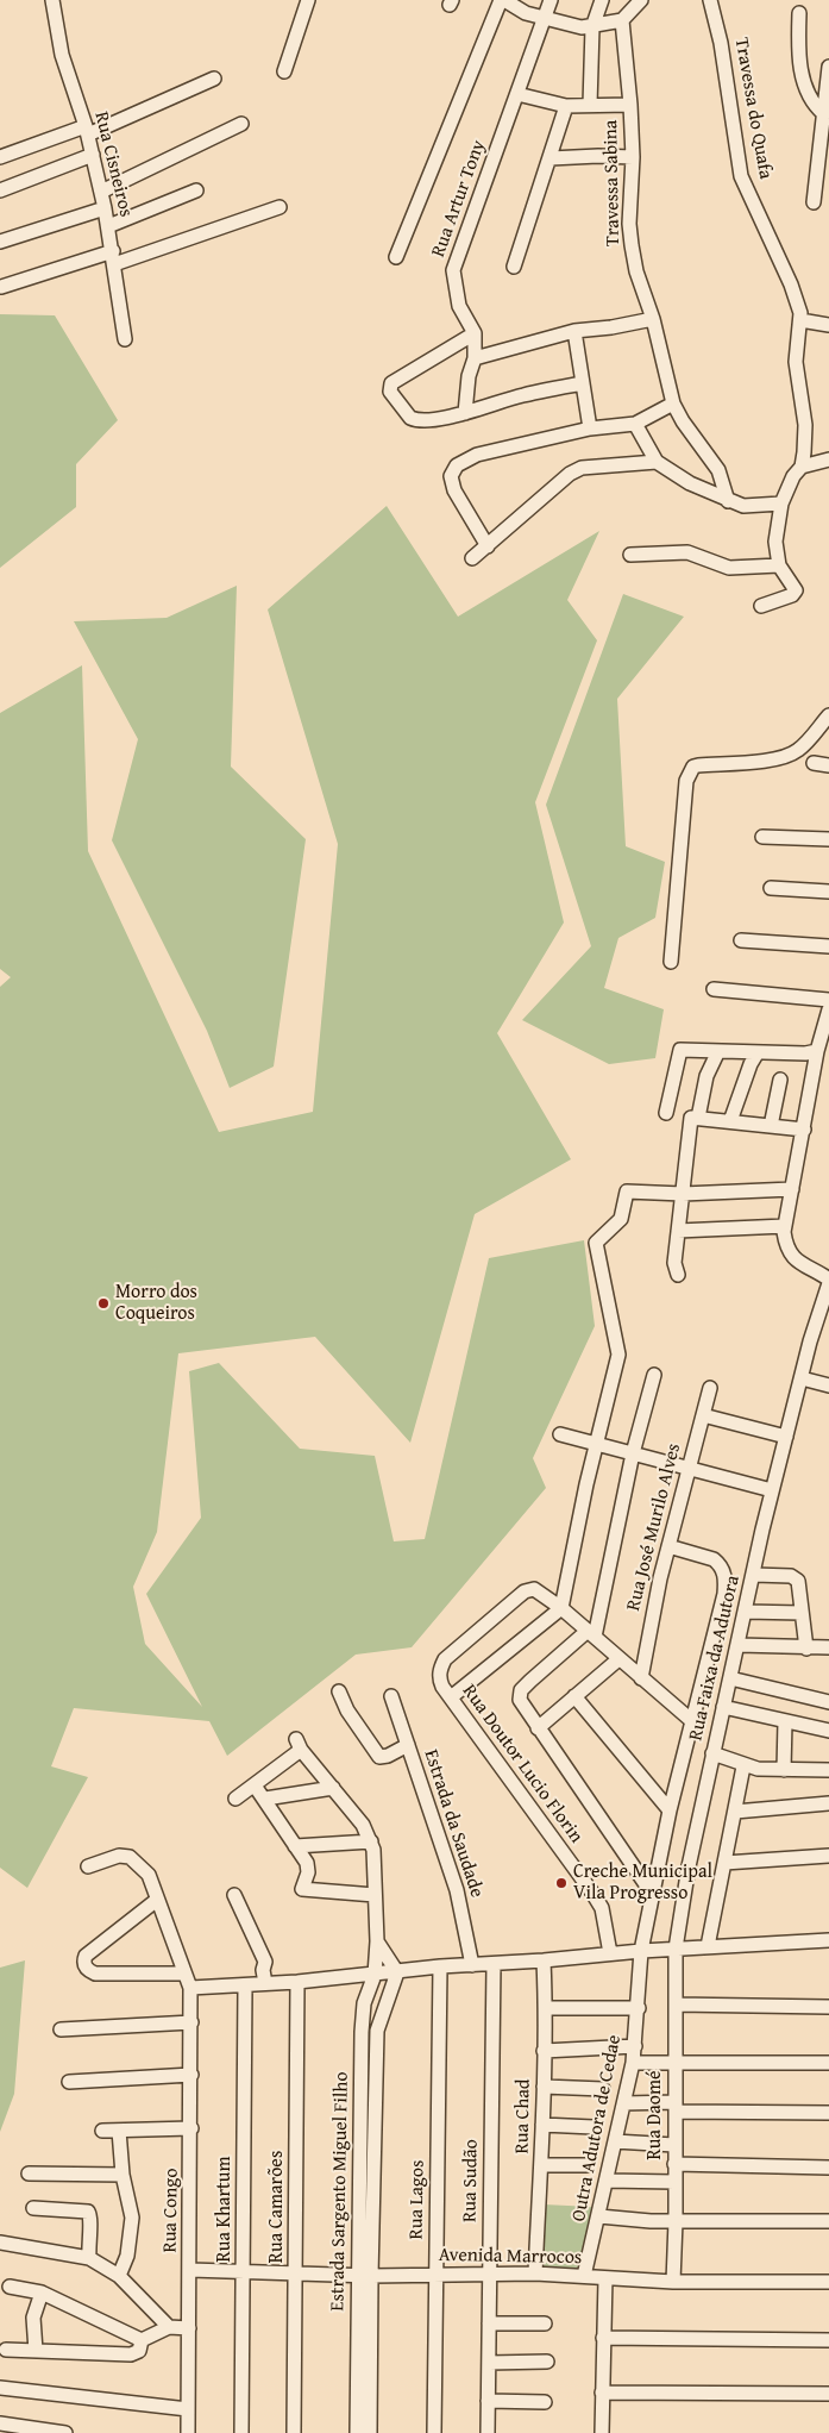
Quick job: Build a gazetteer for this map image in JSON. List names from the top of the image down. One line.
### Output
{"streets":{"street":["Travessa do Quafa","Rua Cisneiros","Travessa Sabina","Rua Artur Tony","Rua José Murilo Alves","Rua Faixa da Adutora","Rua Doutor Lucio Florin","Estrada da Saudade","Rua Daomé","Rua Chad","Outra Adutora de Cedae","Rua Sudão","Estrada Sargento Miguel Filho","Rua Lagos","Rua Camarões","Rua Khartum","Rua Congo","Avenida Marrocos"]},"crossings":[["Rua José Murilo Alves","Rua Faixa da Adutora"],["Rua Faixa da Adutora","Rua Daomé"],["Rua Faixa da Adutora","Outra Adutora de Cedae"],["Rua Daomé","Avenida Marrocos"],["Rua Chad","Avenida Marrocos"],["Outra Adutora de Cedae","Avenida Marrocos"],["Rua Sudão","Avenida Marrocos"],["Estrada Sargento Miguel Filho","Avenida Marrocos"],["Rua Lagos","Avenida Marrocos"],["Rua Camarões","Avenida Marrocos"],["Rua Khartum","Avenida Marrocos"],["Rua Congo","Avenida Marrocos"]],"places":["Morro dos Coqueiros","Creche Municipal Vila Progresso"]}
